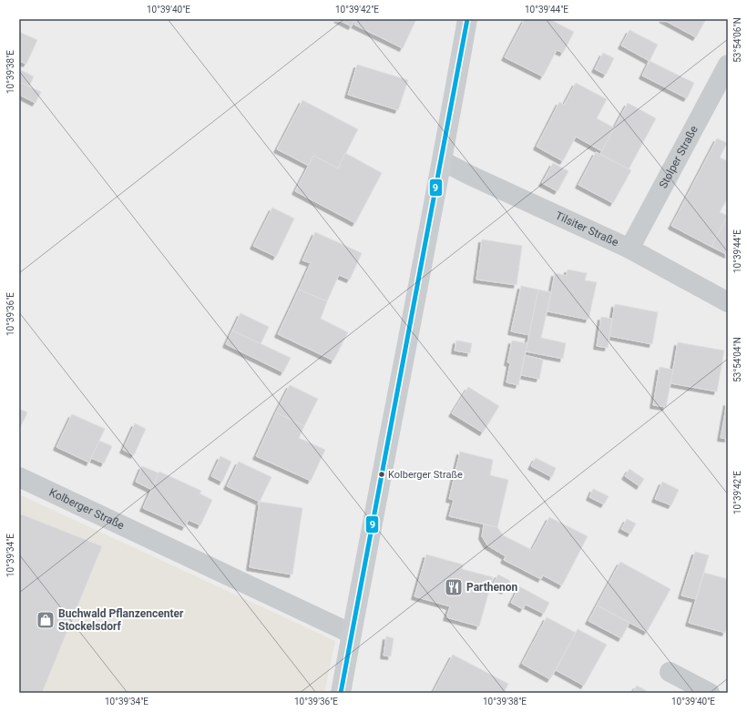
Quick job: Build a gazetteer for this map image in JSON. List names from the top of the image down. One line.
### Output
{"streets":{"street":["Stolper Straße","Tilsiter Straße","Kolberger Straße"]},"crossings":[["Stolper Straße","Tilsiter Straße"]],"places":{"other":["Kolberger Straße"],"restaurant":["Parthenon"],"shop":["Buchwald Pflanzencenter Stockelsdorf"]},"lines":["transit line 9"],"coordinates":["10°39'40\"E","10°39'42\"E","10°39'44\"E","53°54'06\"N","10°39'38\"E","10°39'36\"E","53°54'04\"N","10°39'34\"E"]}
